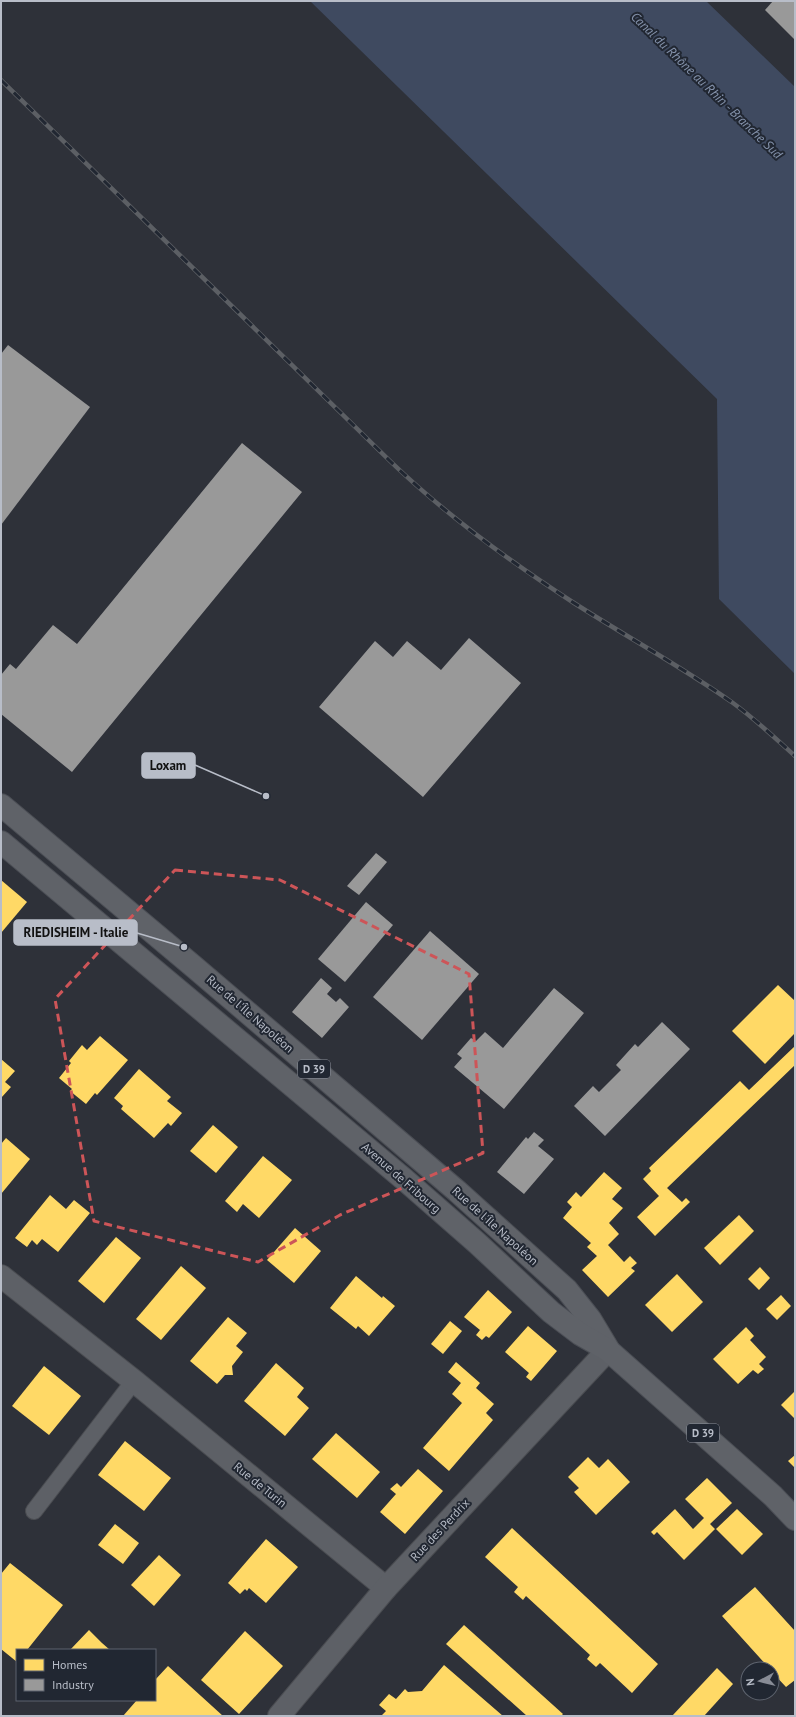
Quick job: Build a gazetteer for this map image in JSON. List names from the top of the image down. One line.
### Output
{"streets":{"main road":["Rue de l'Île Napoléon","D 39","Avenue de Fribourg"],"street":["Rue de Turin","Rue des Perdrix"]},"crossings":[["Rue de l'Île Napoléon","Avenue de Fribourg"],["Rue de l'Île Napoléon","Rue des Perdrix"],["Avenue de Fribourg","Rue des Perdrix"],["Rue de Turin","Rue des Perdrix"]],"water":["Canal du Rhône au Rhin - Branche Sud"],"places":["Loxam","RIEDISHEIM - Italie"],"legend":["Homes","Industry"],"north":"left"}
